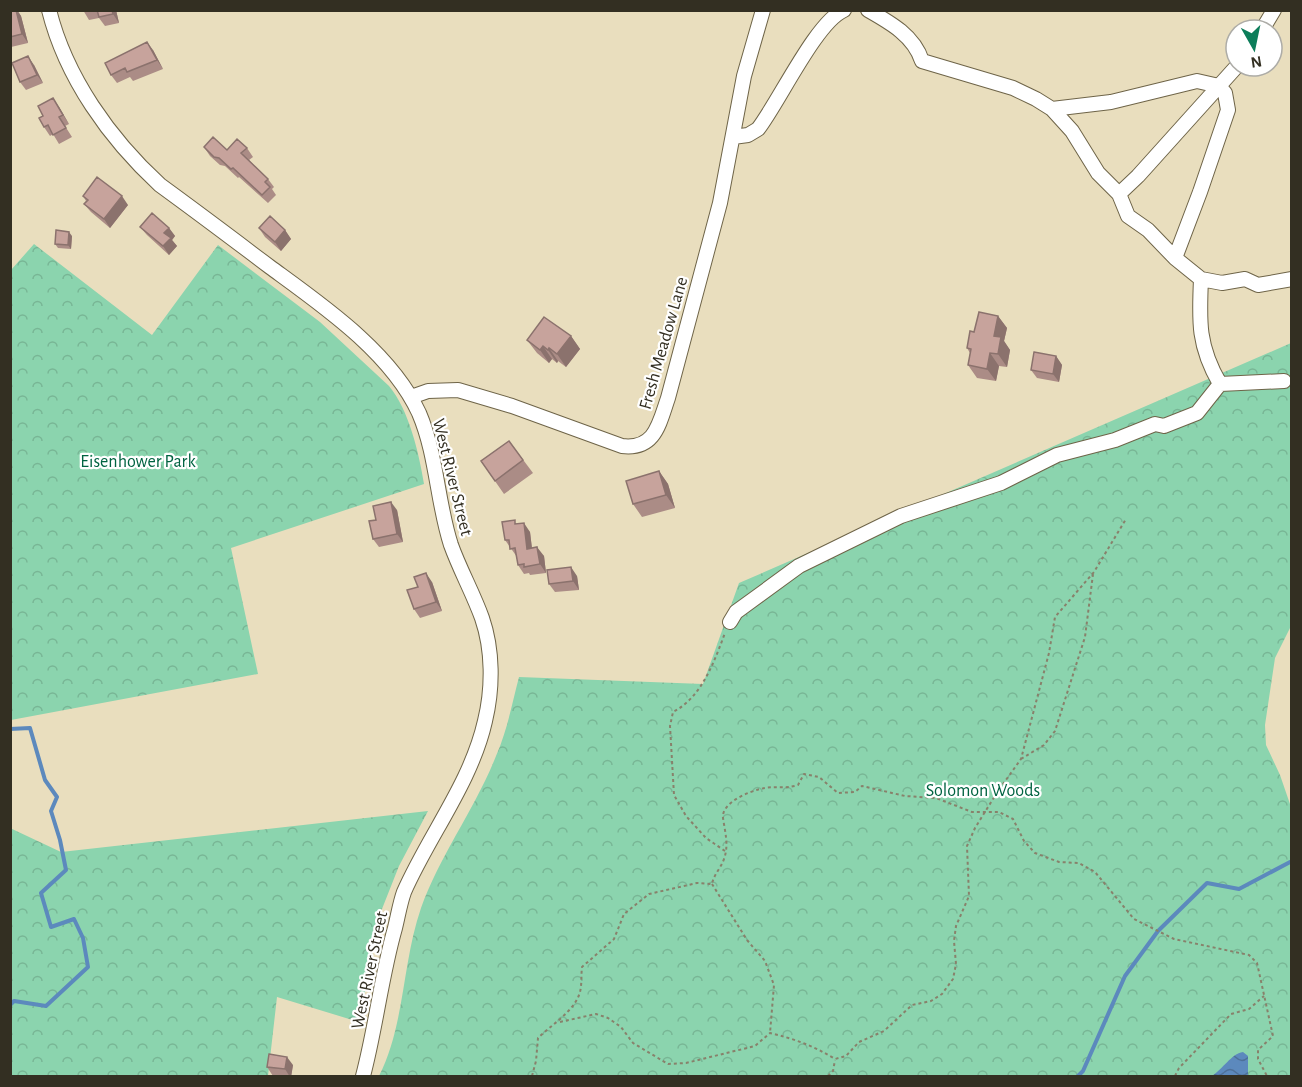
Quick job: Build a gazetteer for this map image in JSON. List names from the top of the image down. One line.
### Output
{"streets":{"street":["Fresh Meadow Lane","West River Street"]},"crossings":[["Fresh Meadow Lane","West River Street"]],"parks":["Eisenhower Park","Solomon Woods"],"north":"bottom"}
